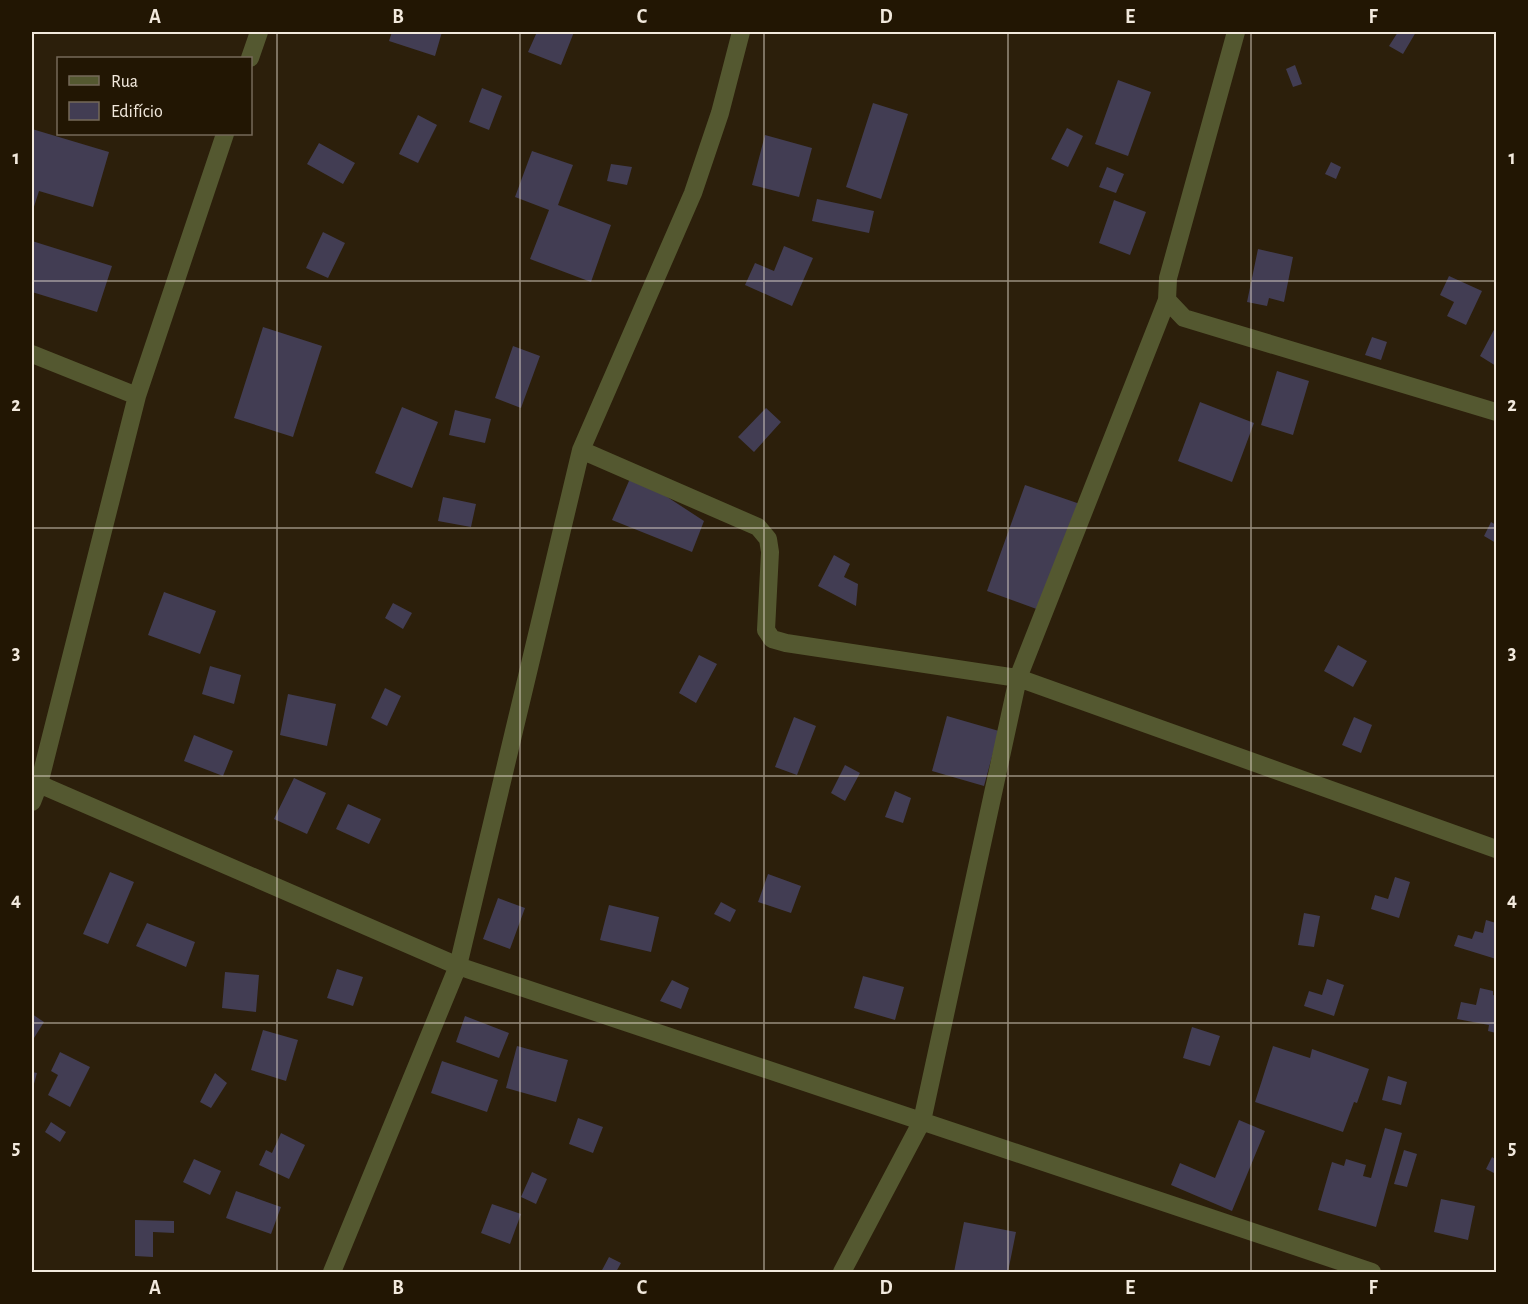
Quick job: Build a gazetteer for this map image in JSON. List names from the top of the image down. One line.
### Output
{"legend":["Rua","Edifício"],"grid":{"columns":["A","B","C","D","E","F"],"rows":["1","2","3","4","5"]}}
